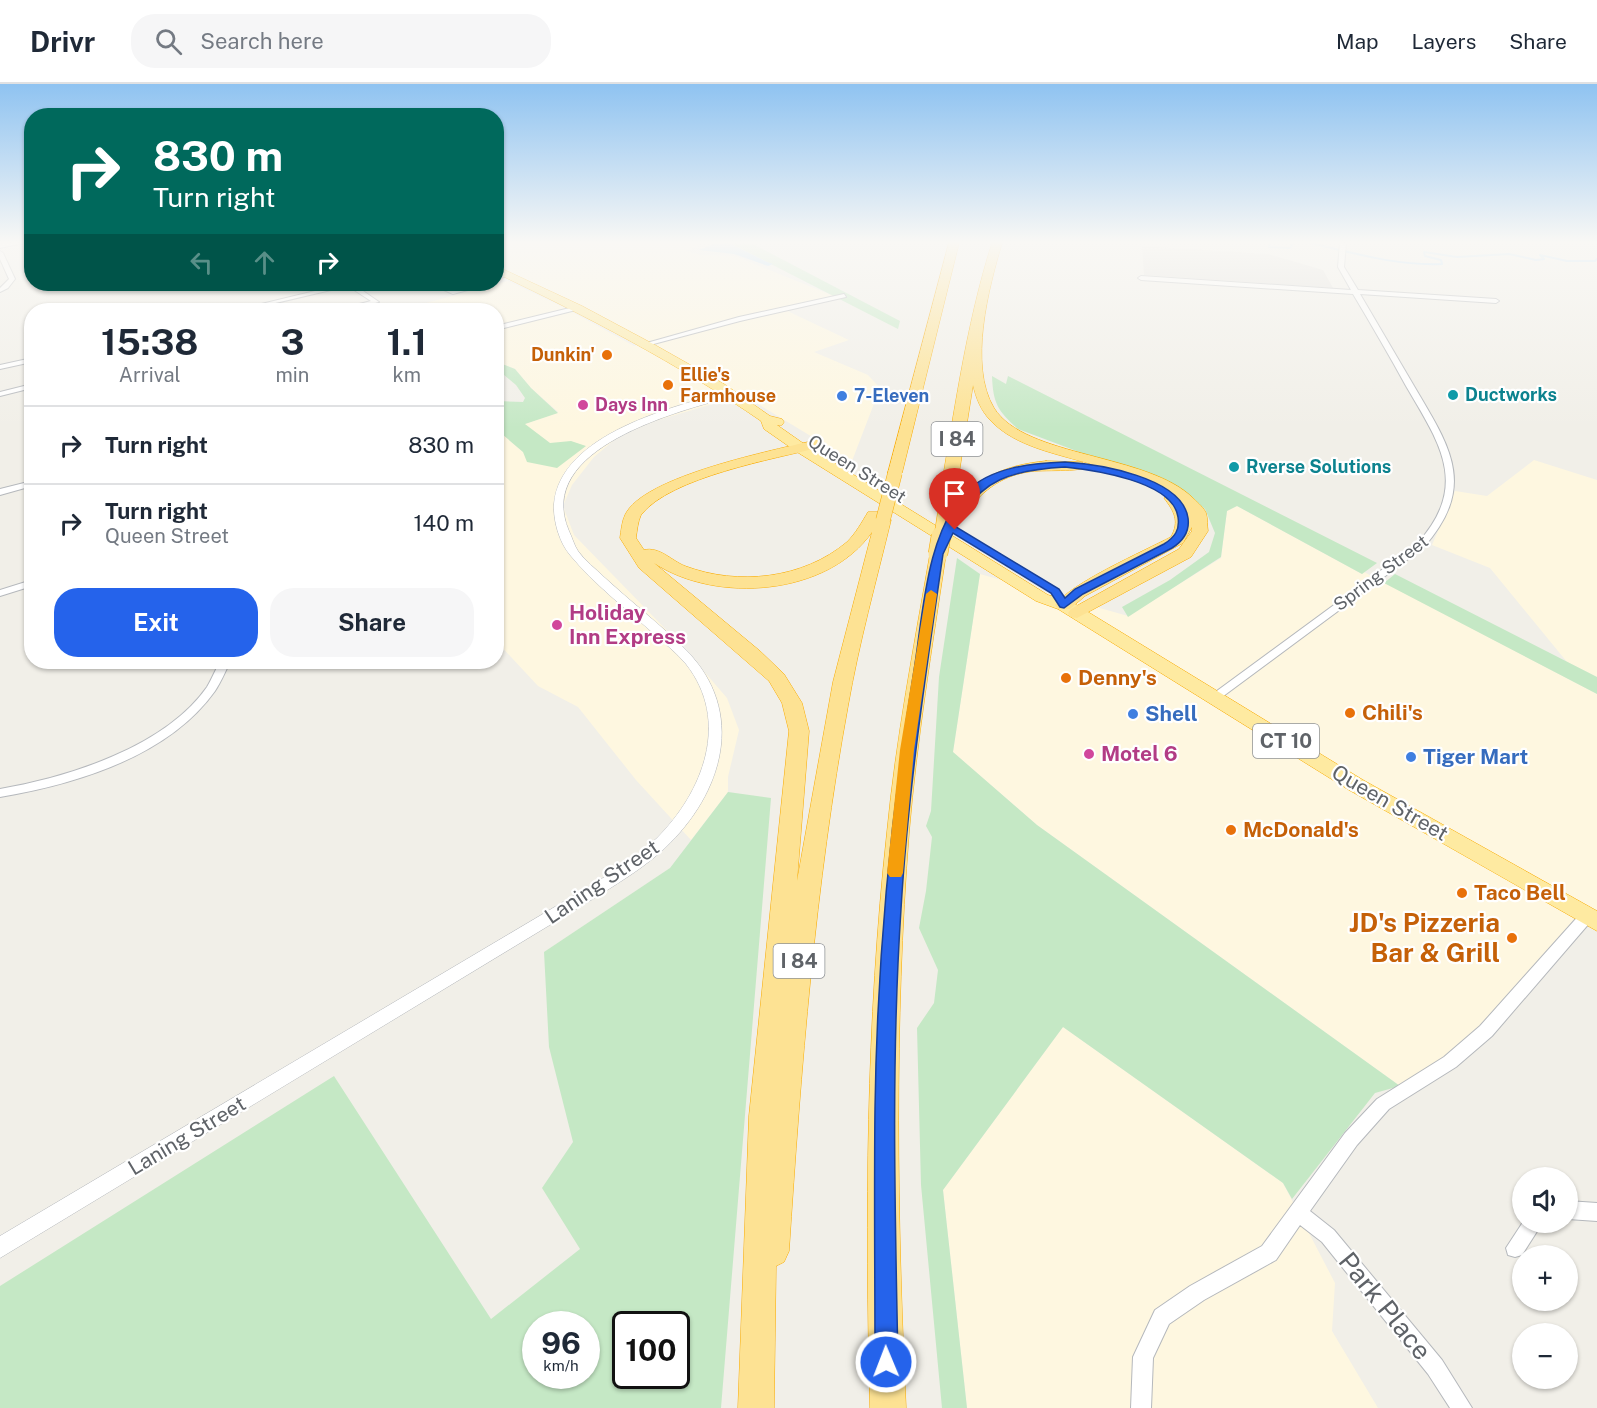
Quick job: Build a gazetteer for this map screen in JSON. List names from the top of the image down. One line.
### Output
{"streets":{"highway":["I 84","Queen Street","CT 10"],"street":["Spring Street","Laning Street","Park Place"]},"crossings":[["Queen Street","Spring Street"],["Queen Street","Laning Street"]],"places":["Dunkin'","Ellie's Farmhouse","Ductworks","7-Eleven","Days Inn","Rverse Solutions","Holiday Inn Express","Denny's","Chili's","Shell","Motel 6","Tiger Mart","McDonald's","Taco Bell","JD's Pizzeria Bar & Grill"],"page":{"header":"Drivr","search":"Search here","nav":["Map","Layers","Share"],"turn":["830 m","Turn right"],"eta":["15:38","Arrival","3","min","1.1","km"],"list":[{"name":"Turn right","value":"830 m"},{"name":"Turn right","note":"Queen Street","value":"140 m"}],"buttons":["Exit","Share"],"map_buttons":["+","−"],"speed":"96 km/h","limit":"100"}}
